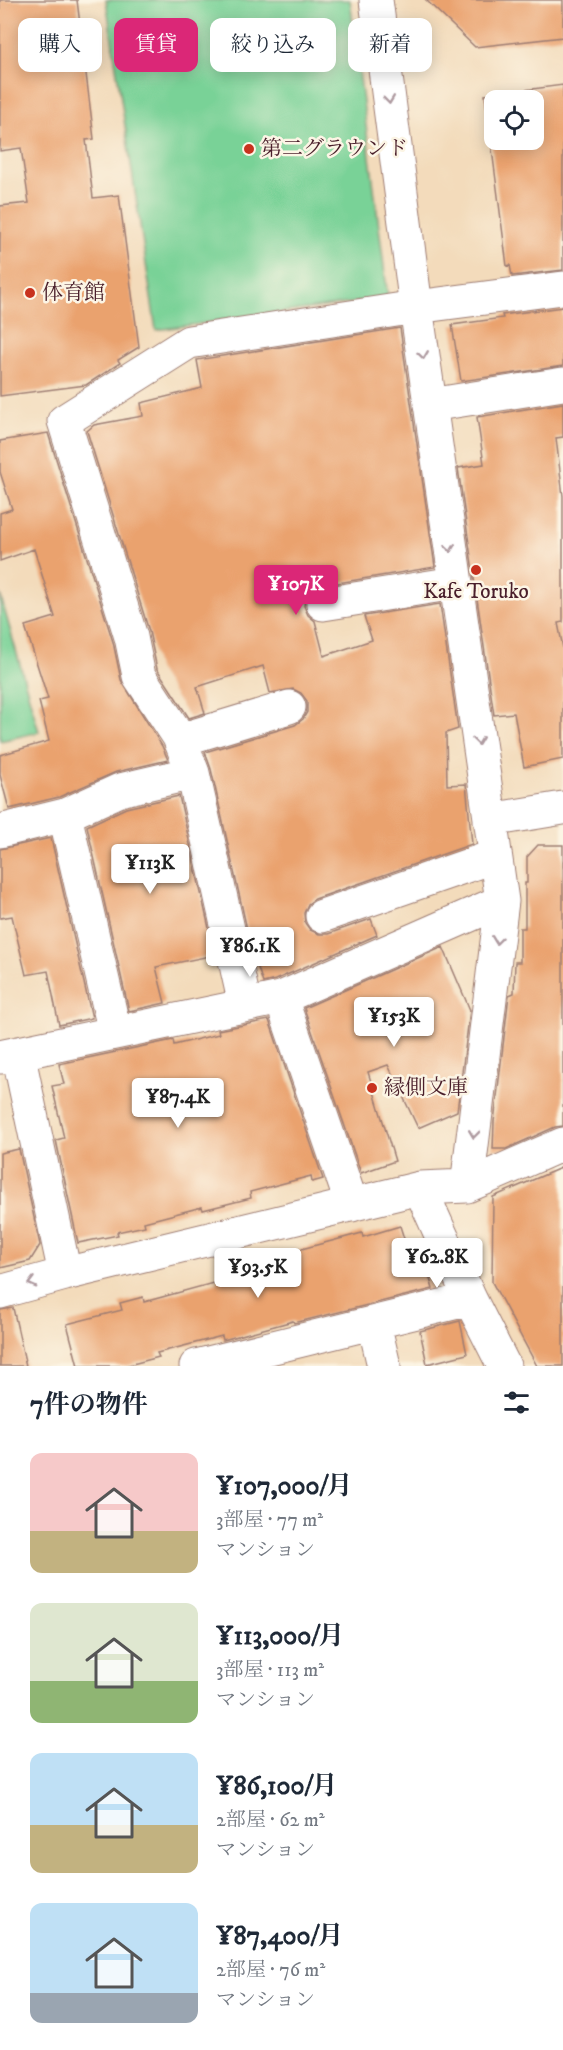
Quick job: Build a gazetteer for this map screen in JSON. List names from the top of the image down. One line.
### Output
{"places":["第二グラウンド","体育館","Kafe Toruko","縁側文庫"],"page":{"chip":["購入","賃貸","絞り込み","新着"],"price":["¥107K","¥113K","¥86.1K","¥153K","¥87.4K","¥62.8K","¥93.5K"],"heading":"7件の物件","list":[{"name":"¥107,000/月","note":"3部屋 · 77 m² · マンション"},{"name":"¥113,000/月","note":"3部屋 · 113 m² · マンション"},{"name":"¥86,100/月","note":"2部屋 · 62 m² · マンション"},{"name":"¥87,400/月","note":"2部屋 · 76 m² · マンション"}]}}
